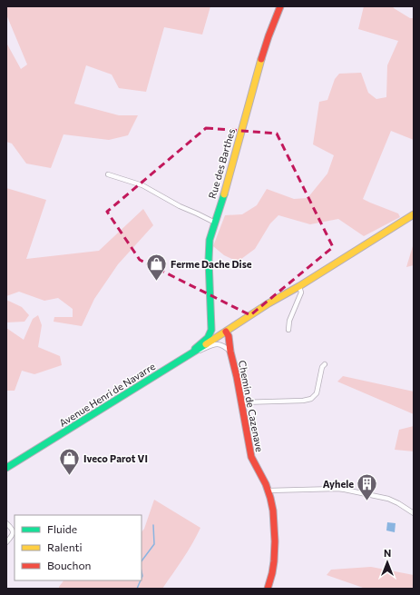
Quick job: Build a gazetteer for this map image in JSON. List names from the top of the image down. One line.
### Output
{"streets":{"street":["Rue des Barthes","Avenue Henri de Navarre","Chemin de Cazenave"]},"crossings":[["Avenue Henri de Navarre","Chemin de Cazenave"]],"places":{"shop":["Ferme Dache Dise","Iveco Parot VI"],"building":["Ayhele"]},"legend":["Fluide","Ralenti","Bouchon"],"north":"top"}
